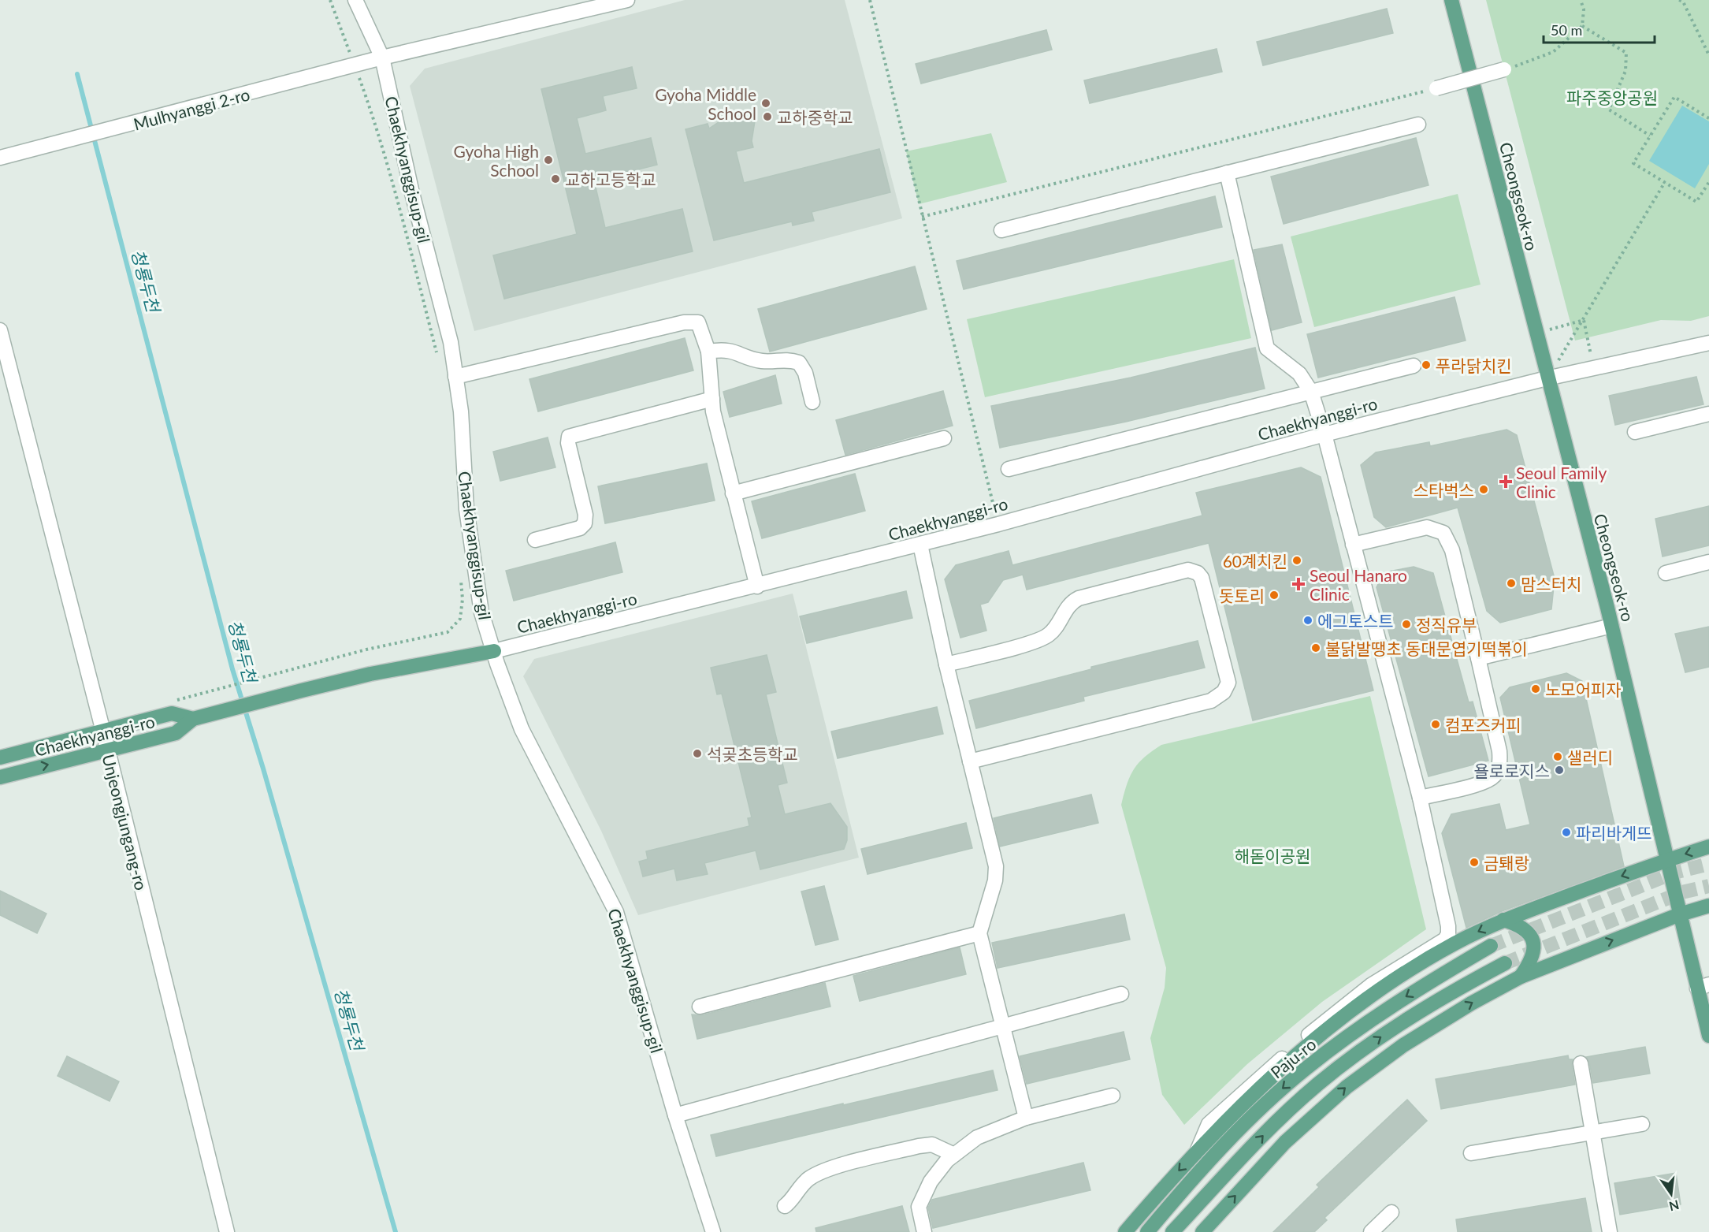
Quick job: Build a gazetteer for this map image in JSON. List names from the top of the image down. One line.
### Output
{"streets":{"main road":["Cheongseok-ro","Chaekhyanggi-ro","Paju-ro"],"street":["Mulhyanggi 2-ro","Chaekhyanggisup-gil","Unjeongjungang-ro"]},"crossings":[["Mulhyanggi 2-ro","Chaekhyanggisup-gil"],["Chaekhyanggisup-gil","Chaekhyanggi-ro"],["Cheongseok-ro","Chaekhyanggi-ro"],["Chaekhyanggi-ro","Unjeongjungang-ro"]],"water":["청룡두천"],"parks":["파주중앙공원","해돋이공원"],"places":{"other":["Gyoha Middle School","교하중학교","Gyoha High School","교하고등학교","푸라닭치킨","스타벅스","60계치킨","맘스터치","돗토리","에그토스트","정직유부","불닭발땡초 동대문엽기떡볶이","노모어피자","컴포즈커피","석곶초등학교","샐러디","욜로로지스","파리바게뜨","금퇘랑"],"health":["Seoul Family Clinic","Seoul Hanaro Clinic"]},"scale_bar":"50 m","north":"bottom"}
